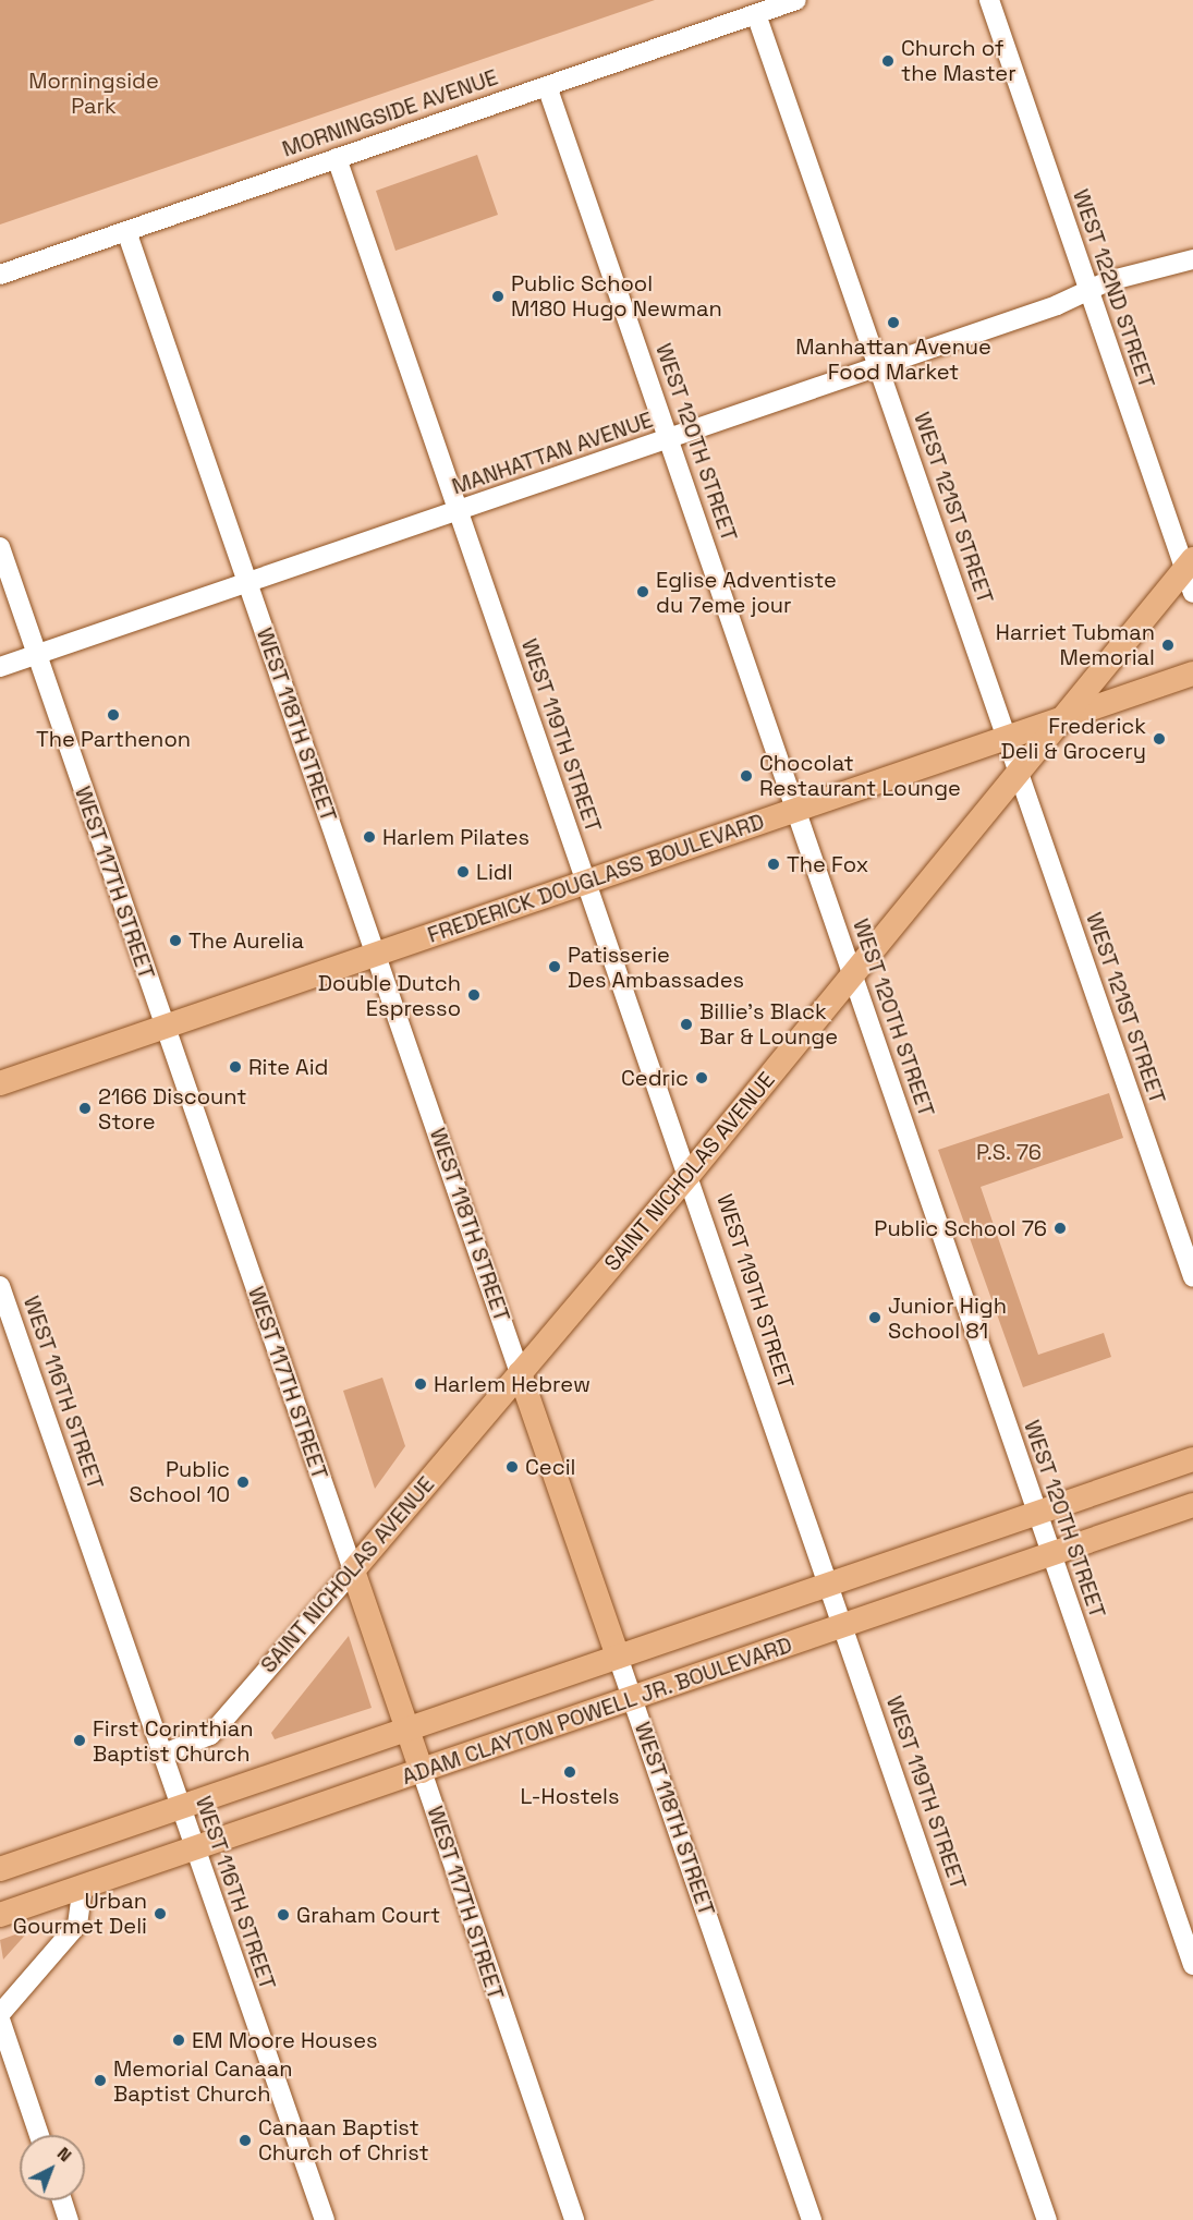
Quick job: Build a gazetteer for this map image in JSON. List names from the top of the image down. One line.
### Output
{"streets":{"main road":["WEST 118TH STREET","FREDERICK DOUGLASS BOULEVARD","WEST 117TH STREET","SAINT NICHOLAS AVENUE","ADAM CLAYTON POWELL JR. BOULEVARD"],"street":["MORNINGSIDE AVENUE","WEST 122ND STREET","WEST 120TH STREET","MANHATTAN AVENUE","WEST 121ST STREET","WEST 119TH STREET","WEST 116TH STREET"]},"crossings":[["MORNINGSIDE AVENUE","WEST 120TH STREET"],["MORNINGSIDE AVENUE","WEST 121ST STREET"],["MORNINGSIDE AVENUE","WEST 118TH STREET"],["MORNINGSIDE AVENUE","WEST 119TH STREET"],["WEST 122ND STREET","MANHATTAN AVENUE"],["WEST 122ND STREET","SAINT NICHOLAS AVENUE"],["WEST 120TH STREET","MANHATTAN AVENUE"],["WEST 120TH STREET","FREDERICK DOUGLASS BOULEVARD"],["WEST 120TH STREET","SAINT NICHOLAS AVENUE"],["WEST 120TH STREET","ADAM CLAYTON POWELL JR. BOULEVARD"],["MANHATTAN AVENUE","WEST 121ST STREET"],["MANHATTAN AVENUE","WEST 118TH STREET"],["MANHATTAN AVENUE","WEST 119TH STREET"],["MANHATTAN AVENUE","WEST 117TH STREET"],["WEST 121ST STREET","FREDERICK DOUGLASS BOULEVARD"],["WEST 121ST STREET","SAINT NICHOLAS AVENUE"],["WEST 118TH STREET","FREDERICK DOUGLASS BOULEVARD"],["WEST 118TH STREET","SAINT NICHOLAS AVENUE"],["WEST 118TH STREET","ADAM CLAYTON POWELL JR. BOULEVARD"],["WEST 119TH STREET","FREDERICK DOUGLASS BOULEVARD"],["WEST 119TH STREET","SAINT NICHOLAS AVENUE"],["WEST 119TH STREET","ADAM CLAYTON POWELL JR. BOULEVARD"],["FREDERICK DOUGLASS BOULEVARD","WEST 117TH STREET"],["FREDERICK DOUGLASS BOULEVARD","SAINT NICHOLAS AVENUE"],["WEST 117TH STREET","SAINT NICHOLAS AVENUE"],["WEST 117TH STREET","ADAM CLAYTON POWELL JR. BOULEVARD"],["SAINT NICHOLAS AVENUE","WEST 116TH STREET"],["WEST 116TH STREET","ADAM CLAYTON POWELL JR. BOULEVARD"]],"parks":["Morningside Park","P.S. 76"],"places":["Church of the Master","Public School M180 Hugo Newman","Manhattan Avenue Food Market","Eglise Adventiste du 7eme jour","Harriet Tubman Memorial","The Parthenon","Frederick Deli & Grocery","Chocolat Restaurant Lounge","Harlem Pilates","The Fox","Lidl","The Aurelia","Patisserie Des Ambassades","Double Dutch Espresso","Billie's Black Bar & Lounge","Rite Aid","Cedric","2166 Discount Store","Public School 76","Junior High School 81","Harlem Hebrew","Cecil","Public School 10","First Corinthian Baptist Church","L-Hostels","Urban Gourmet Deli","Graham Court","EM Moore Houses","Memorial Canaan Baptist Church","Canaan Baptist Church of Christ"],"north":"top right"}
